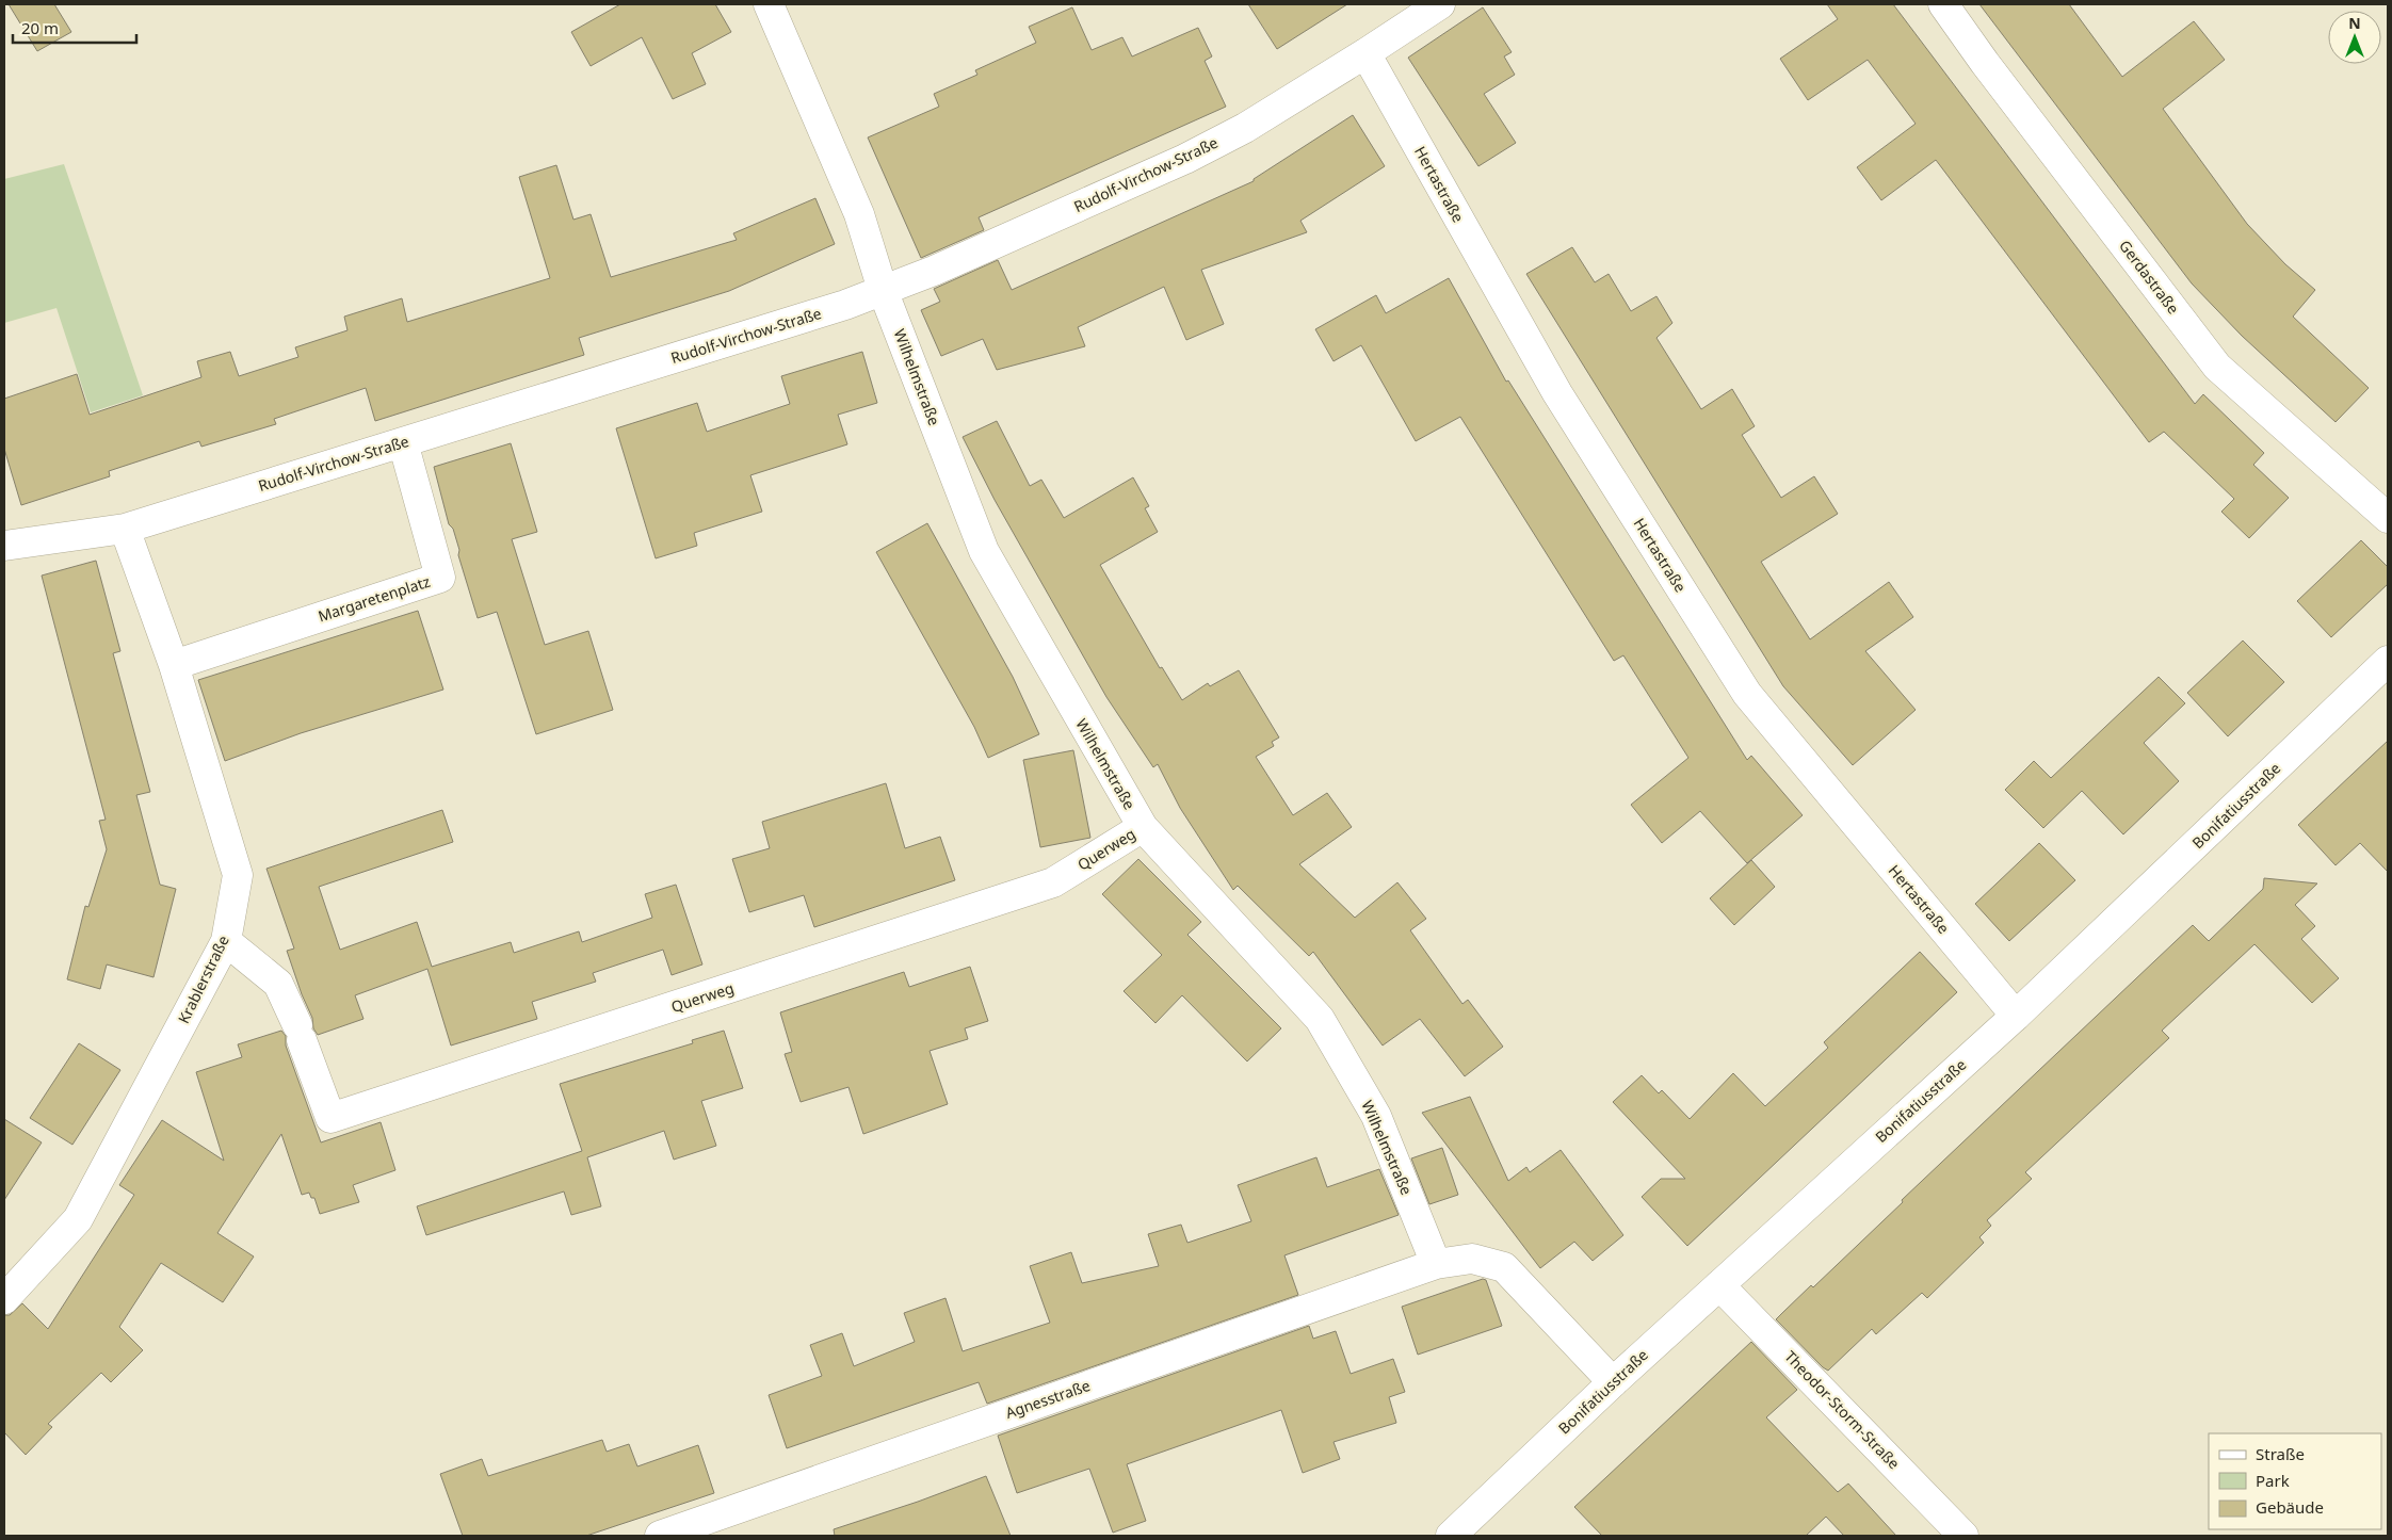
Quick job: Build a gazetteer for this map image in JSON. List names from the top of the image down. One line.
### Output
{"streets":{"street":["Rudolf-Virchow-Straße","Hertastraße","Gerdastraße","Wilhelmstraße","Margaretenplatz","Bonifatiusstraße","Querweg","Krablerstraße","Agnesstraße","Theodor-Storm-Straße"]},"crossings":[["Rudolf-Virchow-Straße","Hertastraße"],["Rudolf-Virchow-Straße","Wilhelmstraße"],["Rudolf-Virchow-Straße","Margaretenplatz"],["Rudolf-Virchow-Straße","Krablerstraße"],["Hertastraße","Bonifatiusstraße"],["Wilhelmstraße","Querweg"],["Wilhelmstraße","Agnesstraße"],["Margaretenplatz","Krablerstraße"],["Bonifatiusstraße","Theodor-Storm-Straße"],["Querweg","Krablerstraße"]],"legend":["Straße","Park","Gebäude"],"scale_bar":"20 m","north":"top"}
